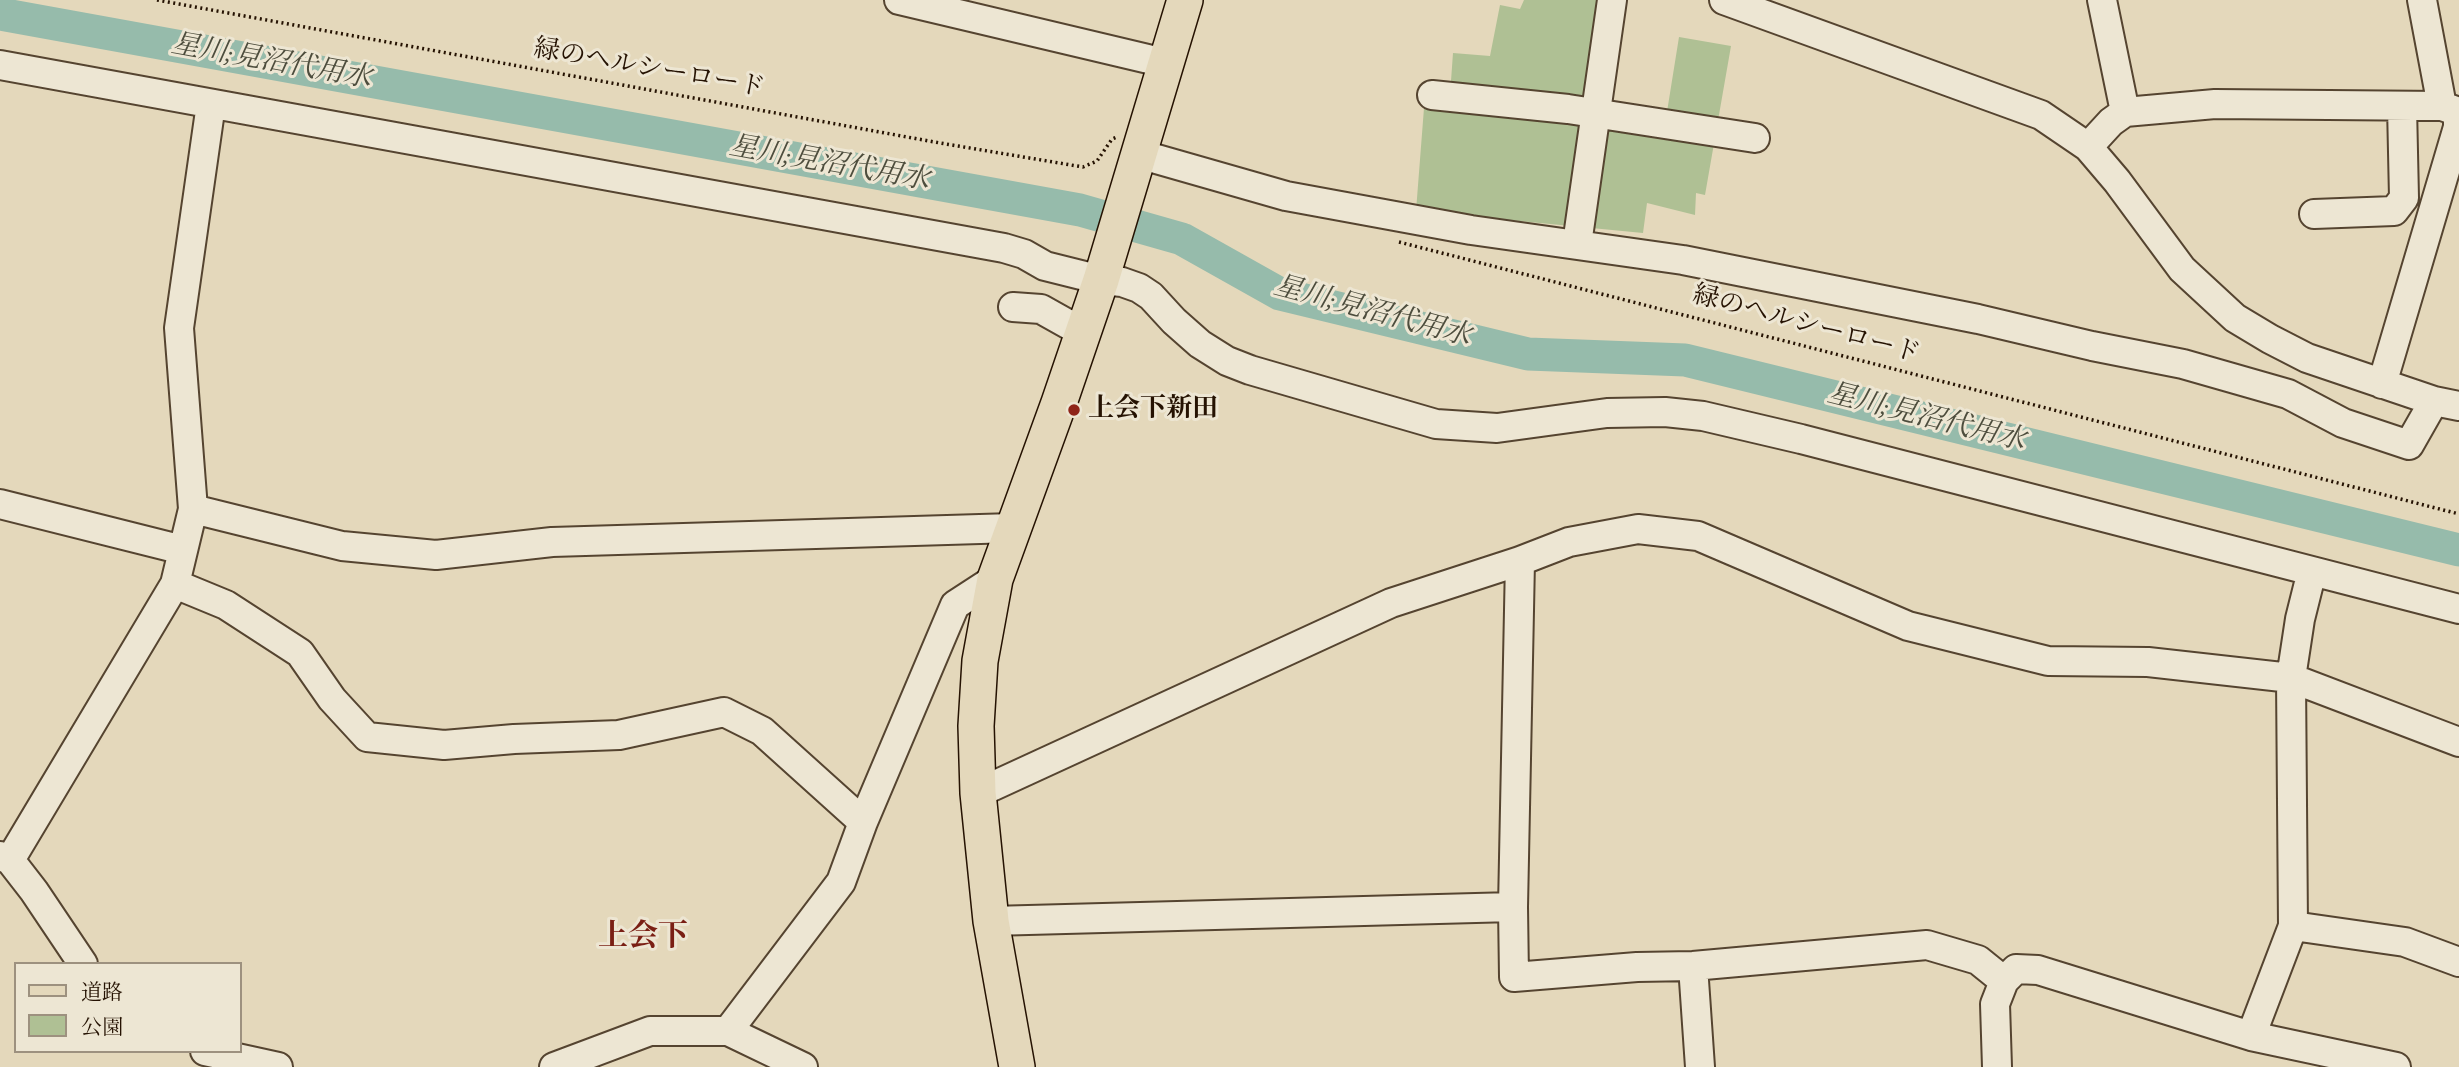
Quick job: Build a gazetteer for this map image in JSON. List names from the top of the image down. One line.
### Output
{"streets":{"path":["緑のヘルシーロード"]},"districts":["上会下"],"water":["星川;見沼代用水"],"places":["上会下新田"],"legend":["道路","公園"]}
